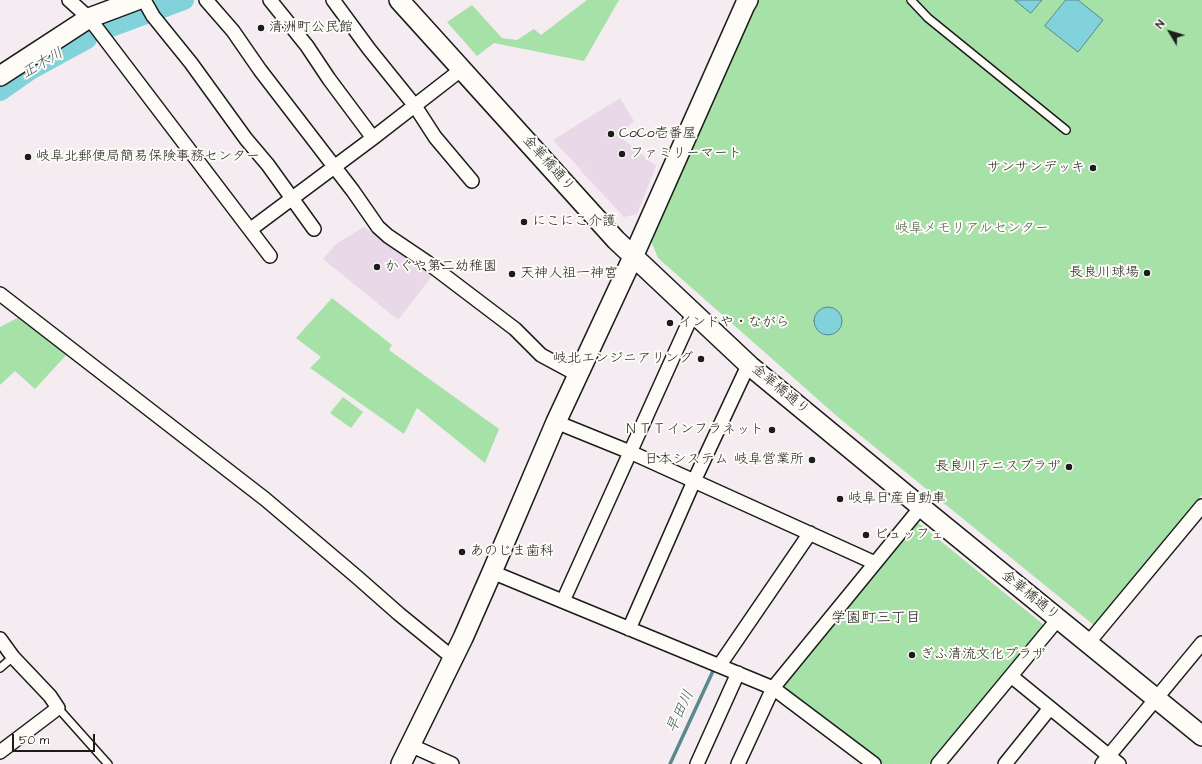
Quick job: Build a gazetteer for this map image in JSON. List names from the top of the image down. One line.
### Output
{"streets":{"street":["金華橋通り"]},"districts":["学園町三丁目"],"water":["正木川","早田川"],"parks":["岐阜メモリアルセンター"],"places":["清洲町公民館","CoCo壱番屋","ファミリーマート","岐阜北郵便局簡易保険事務センター","サンサンデッキ","にこにこ介護","かぐや第二幼稚園","長良川球場","天神人祖一神宮","インドや・ながら","岐北エンジニアリング","ＮＴＴインフラネット","日本システム 岐阜営業所","長良川テニスプラザ","岐阜日産自動車","ビュッフェ","あのじま歯科","ぎふ清流文化プラザ"],"scale_bar":"50 m","north":"top left"}
